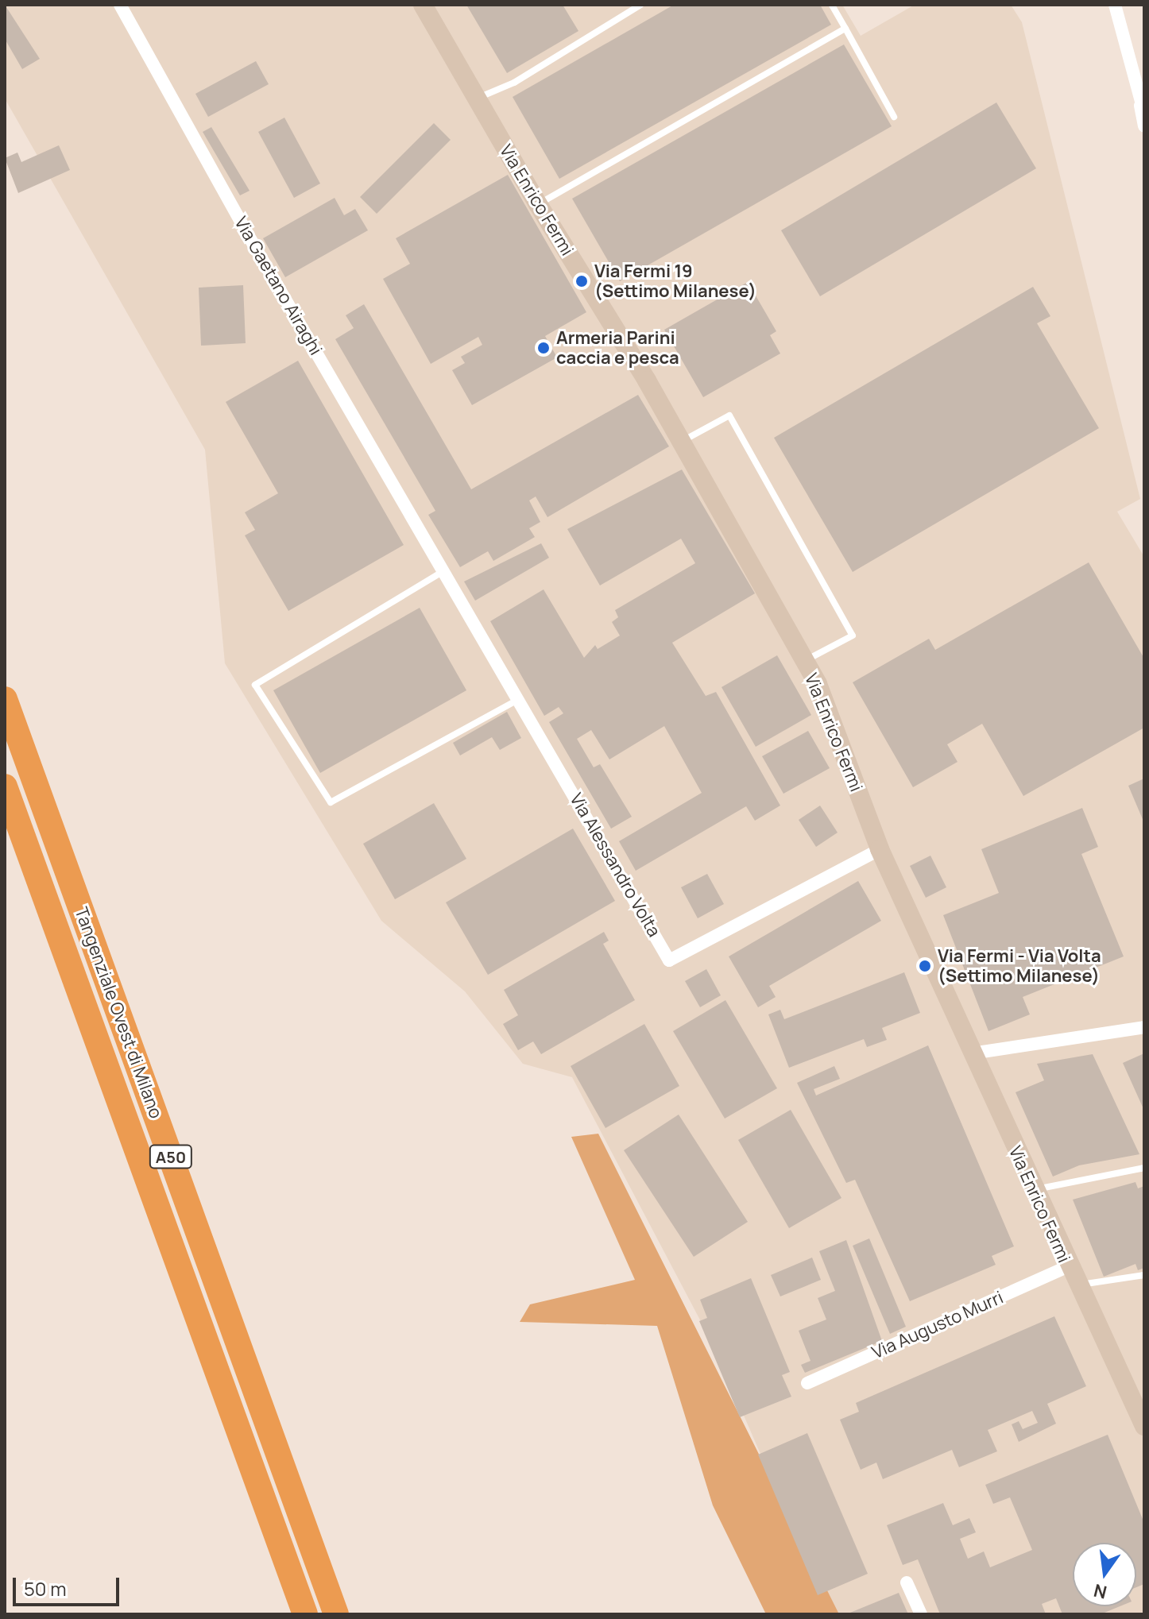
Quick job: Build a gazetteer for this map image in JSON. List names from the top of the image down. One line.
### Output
{"streets":{"highway":["Tangenziale Ovest di Milano","A50"],"street":["Via Enrico Fermi","Via Gaetano Airaghi","Via Alessandro Volta","Via Augusto Murri"]},"crossings":[["Via Enrico Fermi","Via Alessandro Volta"],["Via Enrico Fermi","Via Augusto Murri"],["Via Gaetano Airaghi","Via Alessandro Volta"]],"places":["Via Fermi 19 (Settimo Milanese)","Armeria Parini caccia e pesca","Via Fermi - Via Volta (Settimo Milanese)"],"scale_bar":"50 m","north":"bottom"}
